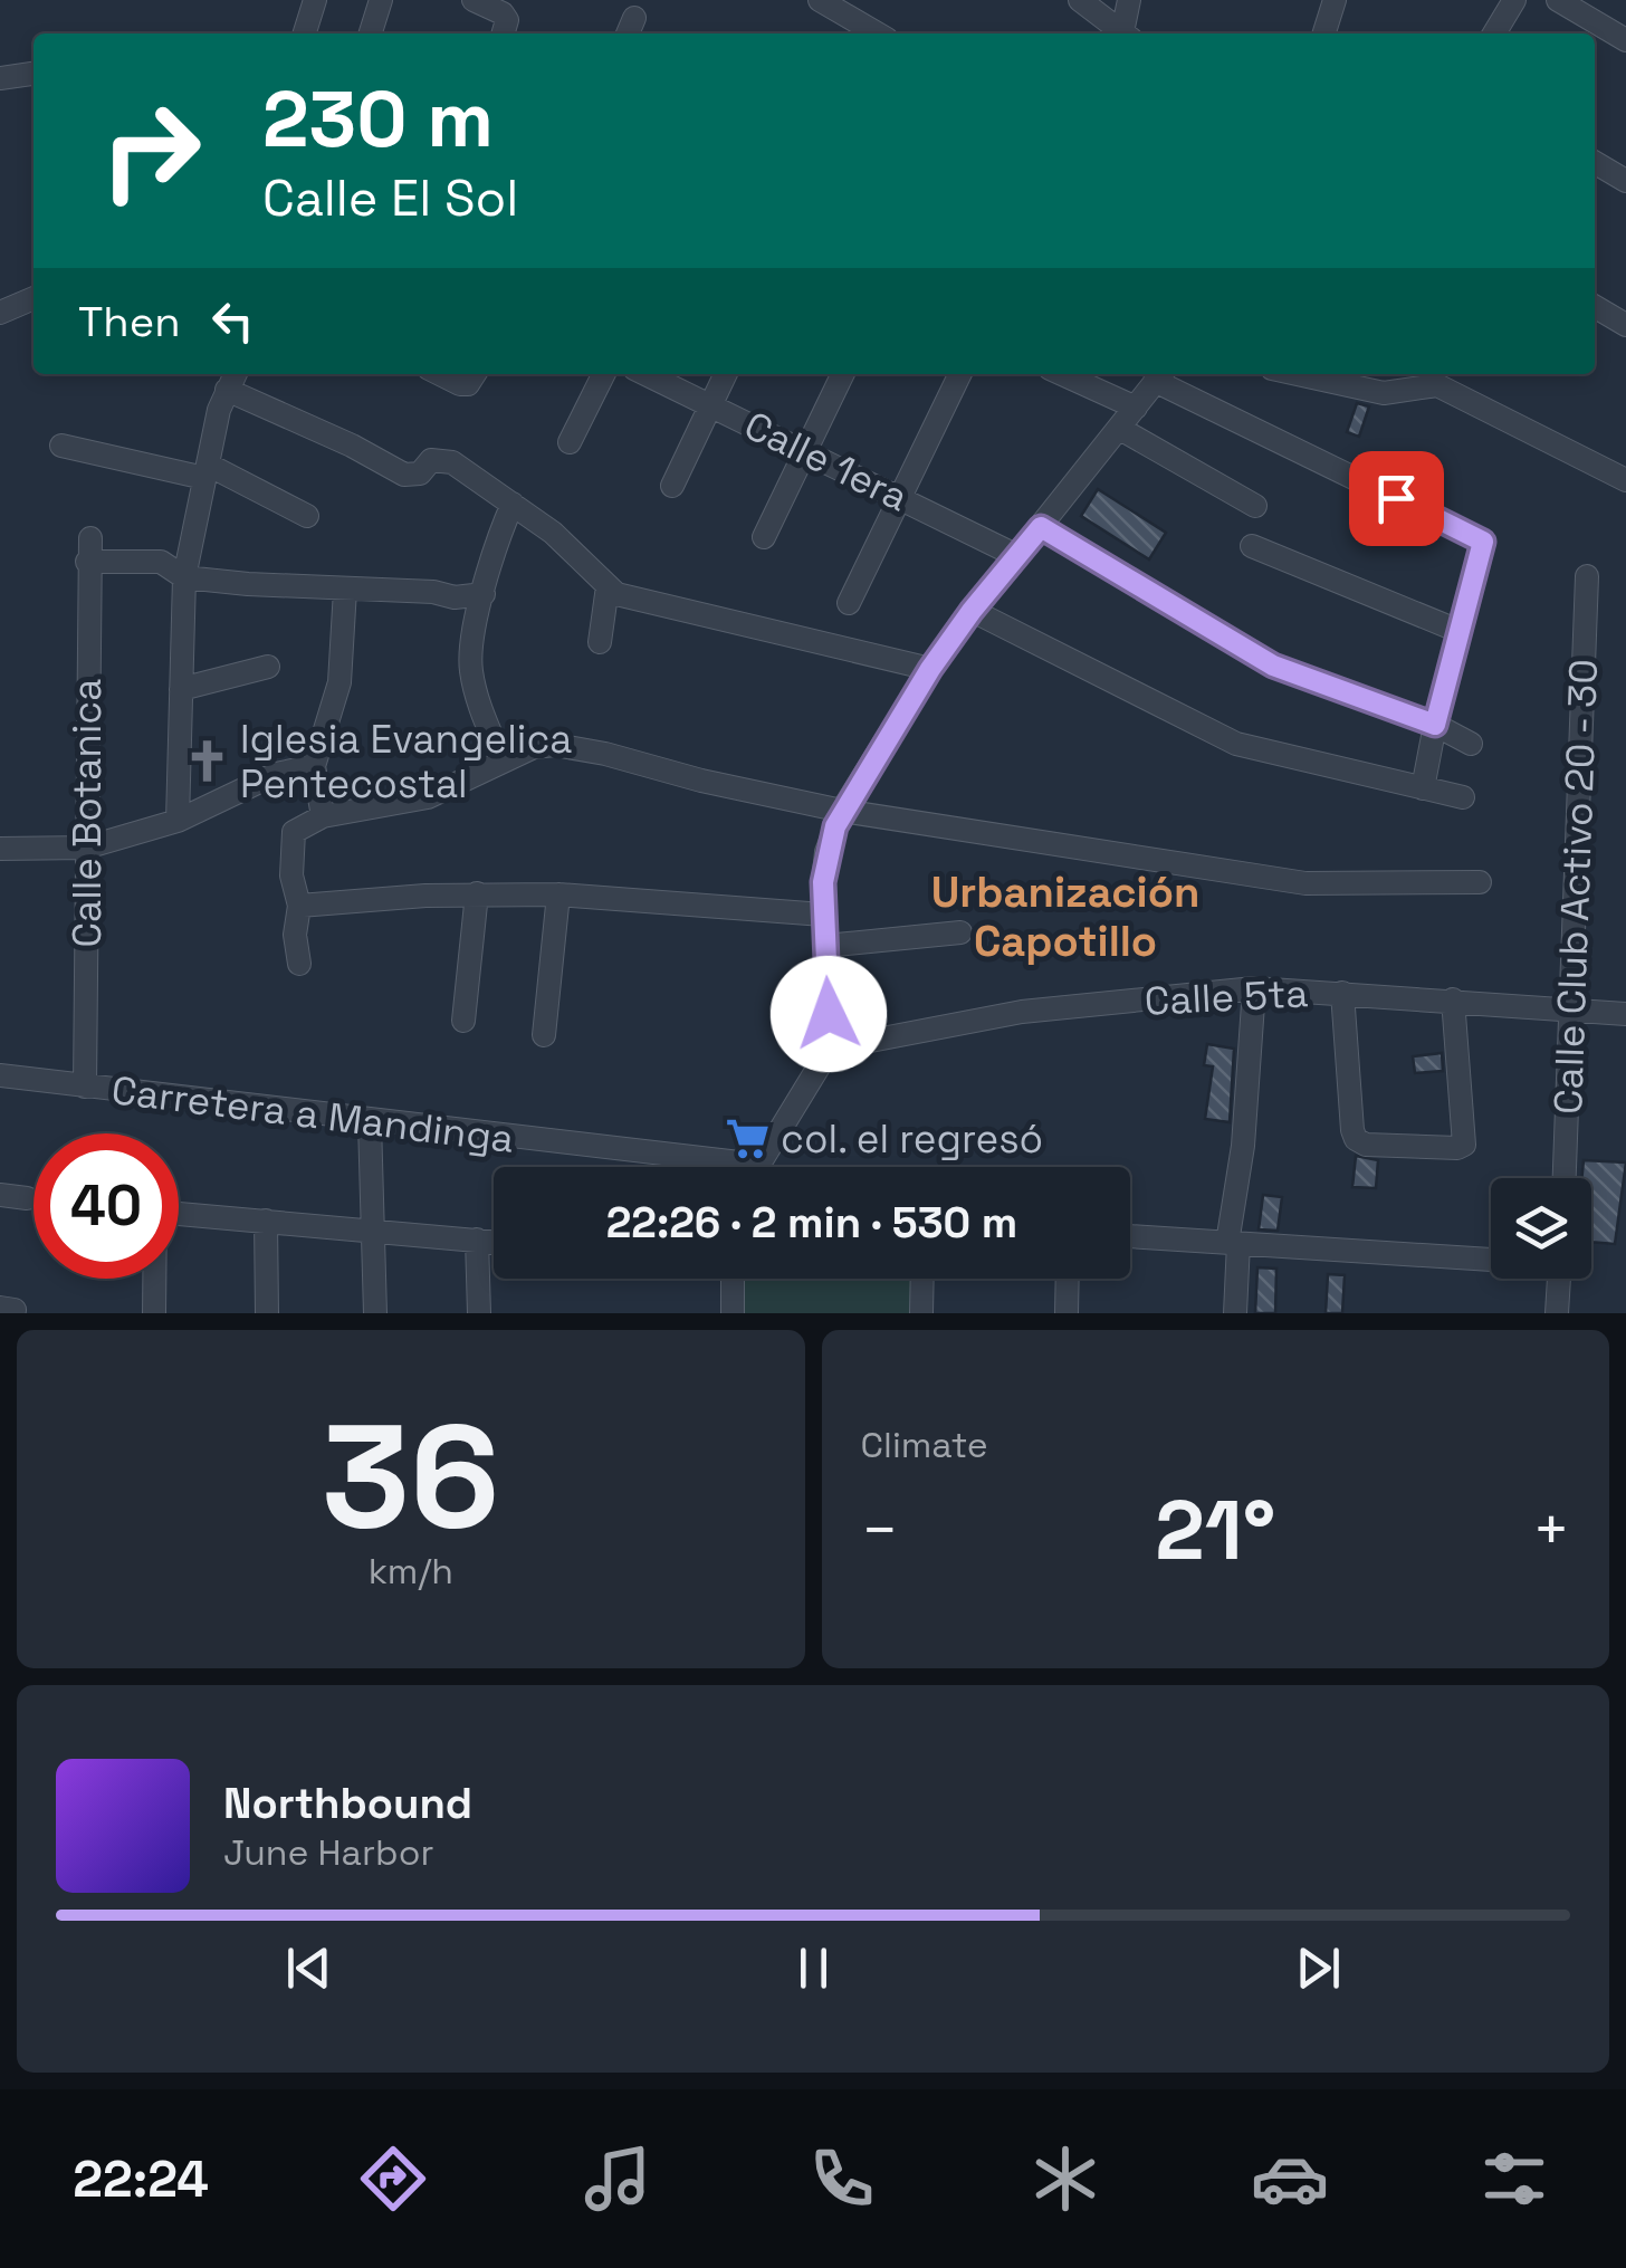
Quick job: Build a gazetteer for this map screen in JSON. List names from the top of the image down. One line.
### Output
{"streets":{"street":["Calle 1era","Calle Botanica","Calle Club Activo 20 - 30","Calle 5ta","Carretera a Mandinga"]},"crossings":[["Calle Botanica","Carretera a Mandinga"],["Calle Club Activo 20 - 30","Calle 5ta"]],"districts":["Urbanización Capotillo"],"places":{"church":["Iglesia Evangelica Pentecostal"],"supermarket":["col. el regresó"]},"page":{"turn":["230 m","Calle El Sol"],"then":"Then","limit":"40","trip":"22:26 · 2 min · 530 m","tile":[["36","km/h"],"Climate"],"heat":["−","21°","+"],"song":["Northbound","June Harbor"],"tabs":"22:24"}}
